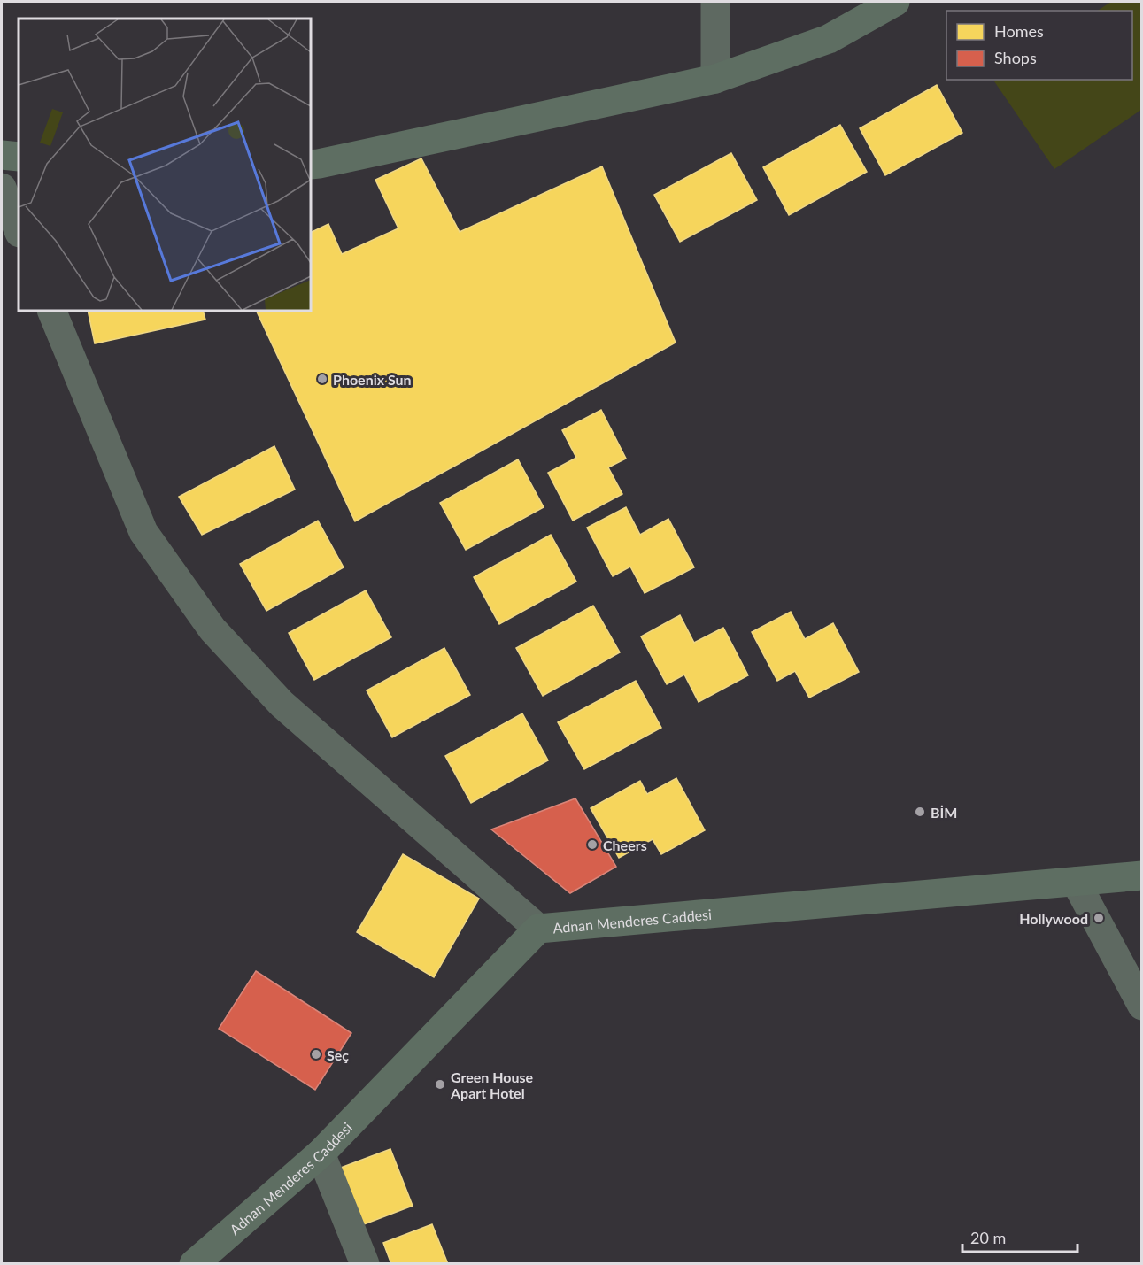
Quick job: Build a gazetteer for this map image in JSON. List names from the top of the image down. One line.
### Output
{"streets":{"street":["Adnan Menderes Caddesi"]},"places":["Phoenix Sun","BİM","Cheers","Hollywood","Seç","Green House Apart Hotel"],"legend":["Homes","Shops"],"scale_bar":"20 m"}
